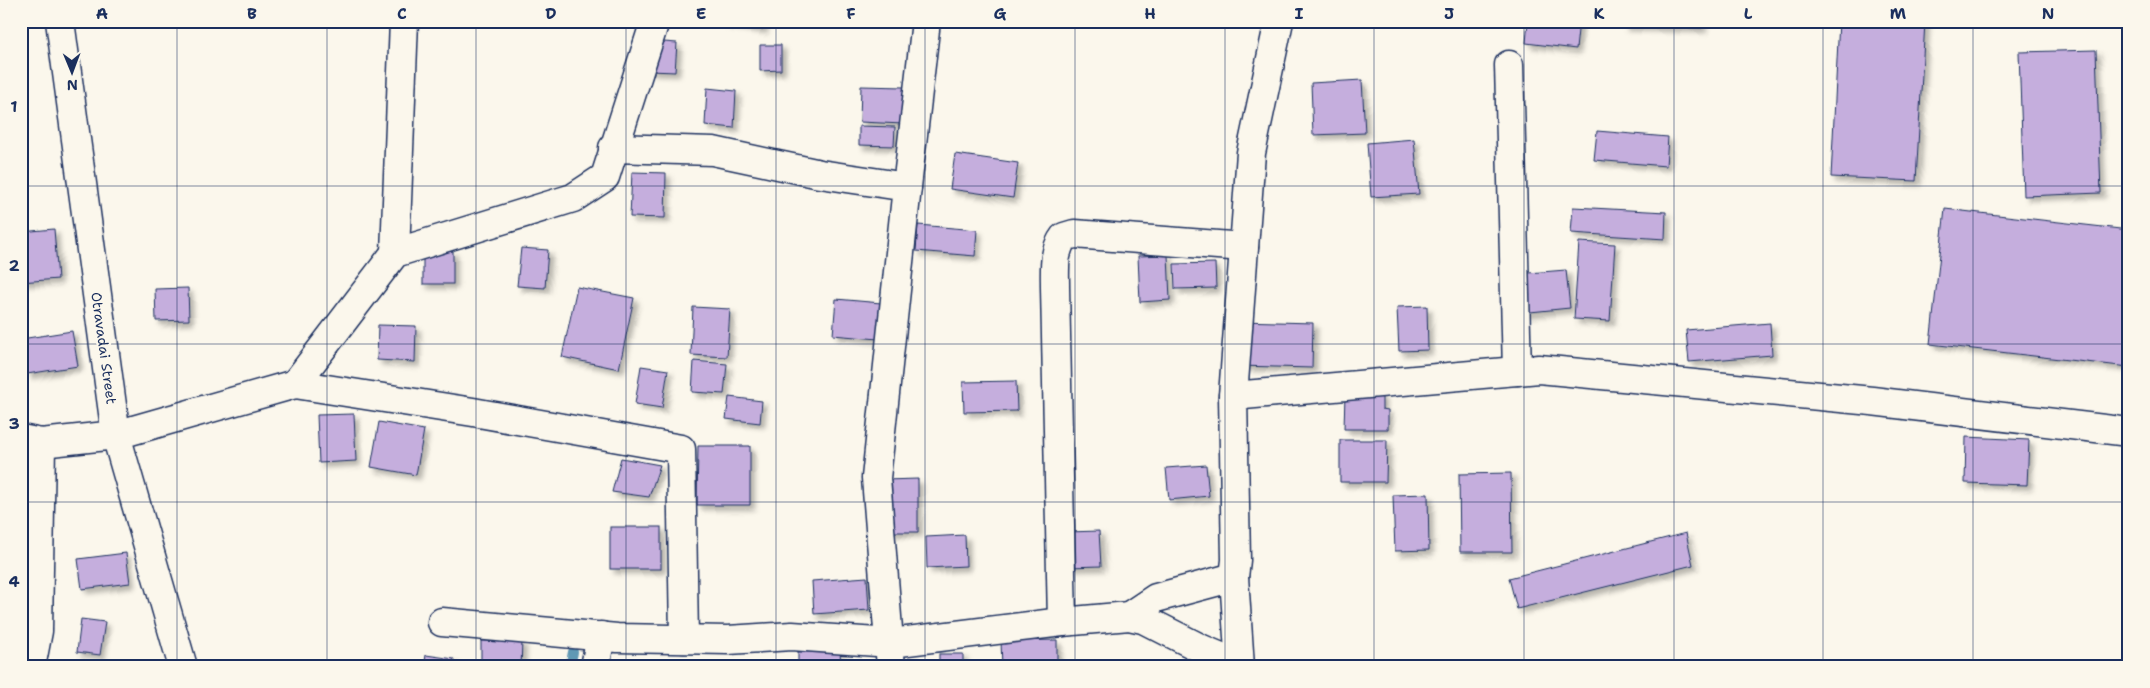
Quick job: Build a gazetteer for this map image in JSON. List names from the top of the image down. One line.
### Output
{"streets":{"street":["Otravadai Street"]},"north":"bottom","grid":{"columns":["A","B","C","D","E","F","G","H","I","J","K","L","M","N"],"rows":["1","2","3","4"]}}
